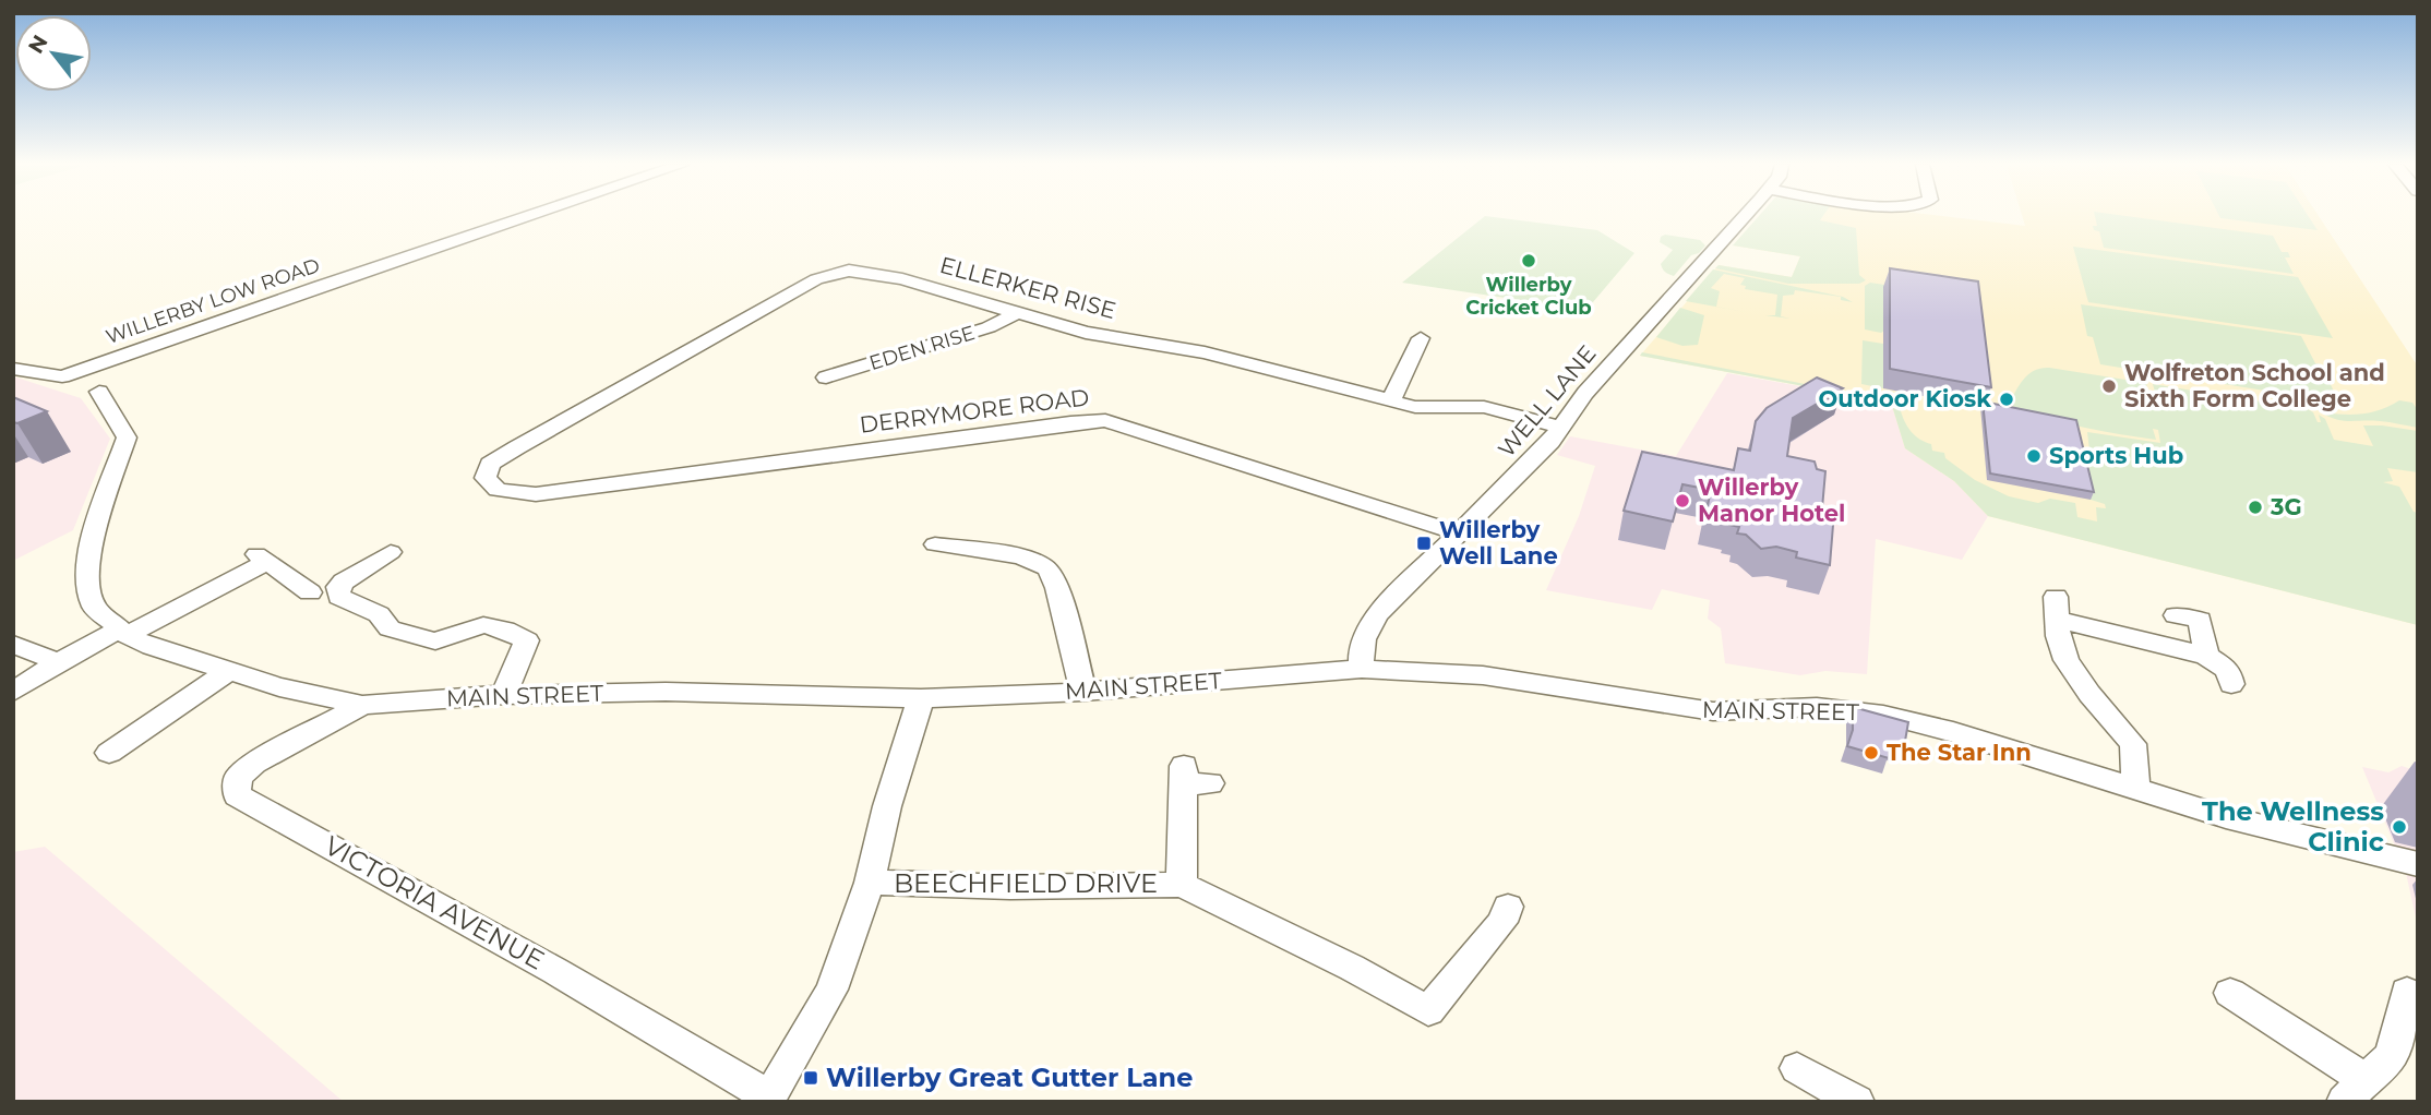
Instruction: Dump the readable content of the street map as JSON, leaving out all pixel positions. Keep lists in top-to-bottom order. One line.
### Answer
{"streets":{"street":["ELLERKER RISE","WILLERBY LOW ROAD","EDEN RISE","WELL LANE","DERRYMORE ROAD","MAIN STREET","BEECHFIELD DRIVE","VICTORIA AVENUE"]},"crossings":[["ELLERKER RISE","EDEN RISE"],["ELLERKER RISE","WELL LANE"],["ELLERKER RISE","DERRYMORE ROAD"],["WELL LANE","DERRYMORE ROAD"],["WELL LANE","MAIN STREET"],["MAIN STREET","VICTORIA AVENUE"]],"places":{"other":["Willerby Cricket Club","Wolfreton School and Sixth Form College","Outdoor Kiosk","Sports Hub","Willerby Manor Hotel","3G","The Star Inn","The Wellness Clinic"],"transit":["Willerby Well Lane","Willerby Great Gutter Lane"]},"north":"top left"}
